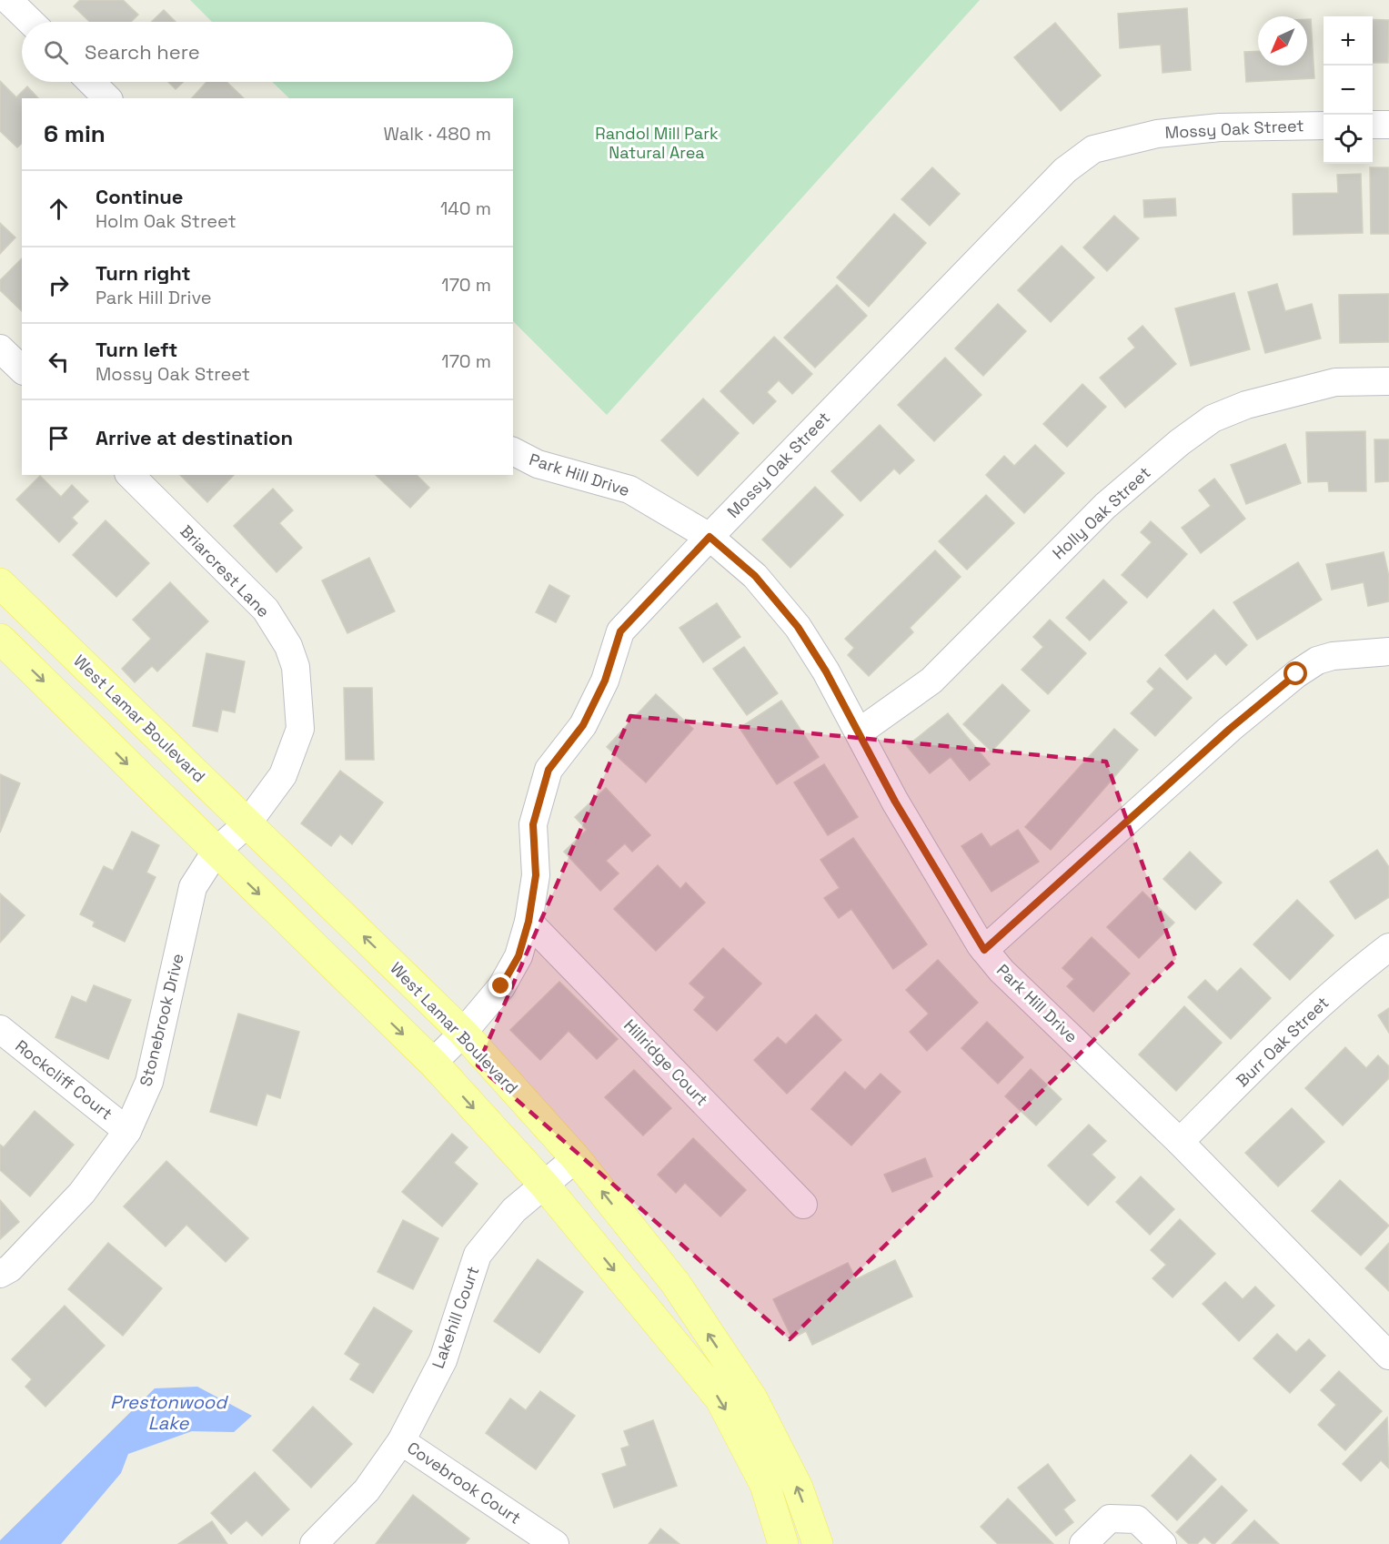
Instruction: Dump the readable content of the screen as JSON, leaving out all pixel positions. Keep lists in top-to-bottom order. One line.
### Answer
{"streets":{"main road":["West Lamar Boulevard"],"street":["Mossy Oak Street","Park Hill Drive","Holly Oak Street","Briarcrest Lane","Stonebrook Drive","Burr Oak Street","Hillridge Court","Rockcliff Court","Lakehill Court","Covebrook Court"]},"crossings":[["Mossy Oak Street","Park Hill Drive"],["Mossy Oak Street","West Lamar Boulevard"],["Mossy Oak Street","Hillridge Court"],["Park Hill Drive","Holly Oak Street"],["Park Hill Drive","Burr Oak Street"],["Briarcrest Lane","West Lamar Boulevard"],["Briarcrest Lane","Stonebrook Drive"],["West Lamar Boulevard","Lakehill Court"],["Stonebrook Drive","Rockcliff Court"],["Lakehill Court","Covebrook Court"]],"water":["Prestonwood Lake"],"parks":["Randol Mill Park Natural Area"],"north":"bottom left","page":{"map_buttons":["+","−"],"search":"Search here","heading":["6 min","Walk · 480 m"],"list":[["Continue","Holm Oak Street","140 m"],["Turn right","Park Hill Drive","170 m"],["Turn left","Mossy Oak Street","170 m"],"Arrive at destination"]}}
